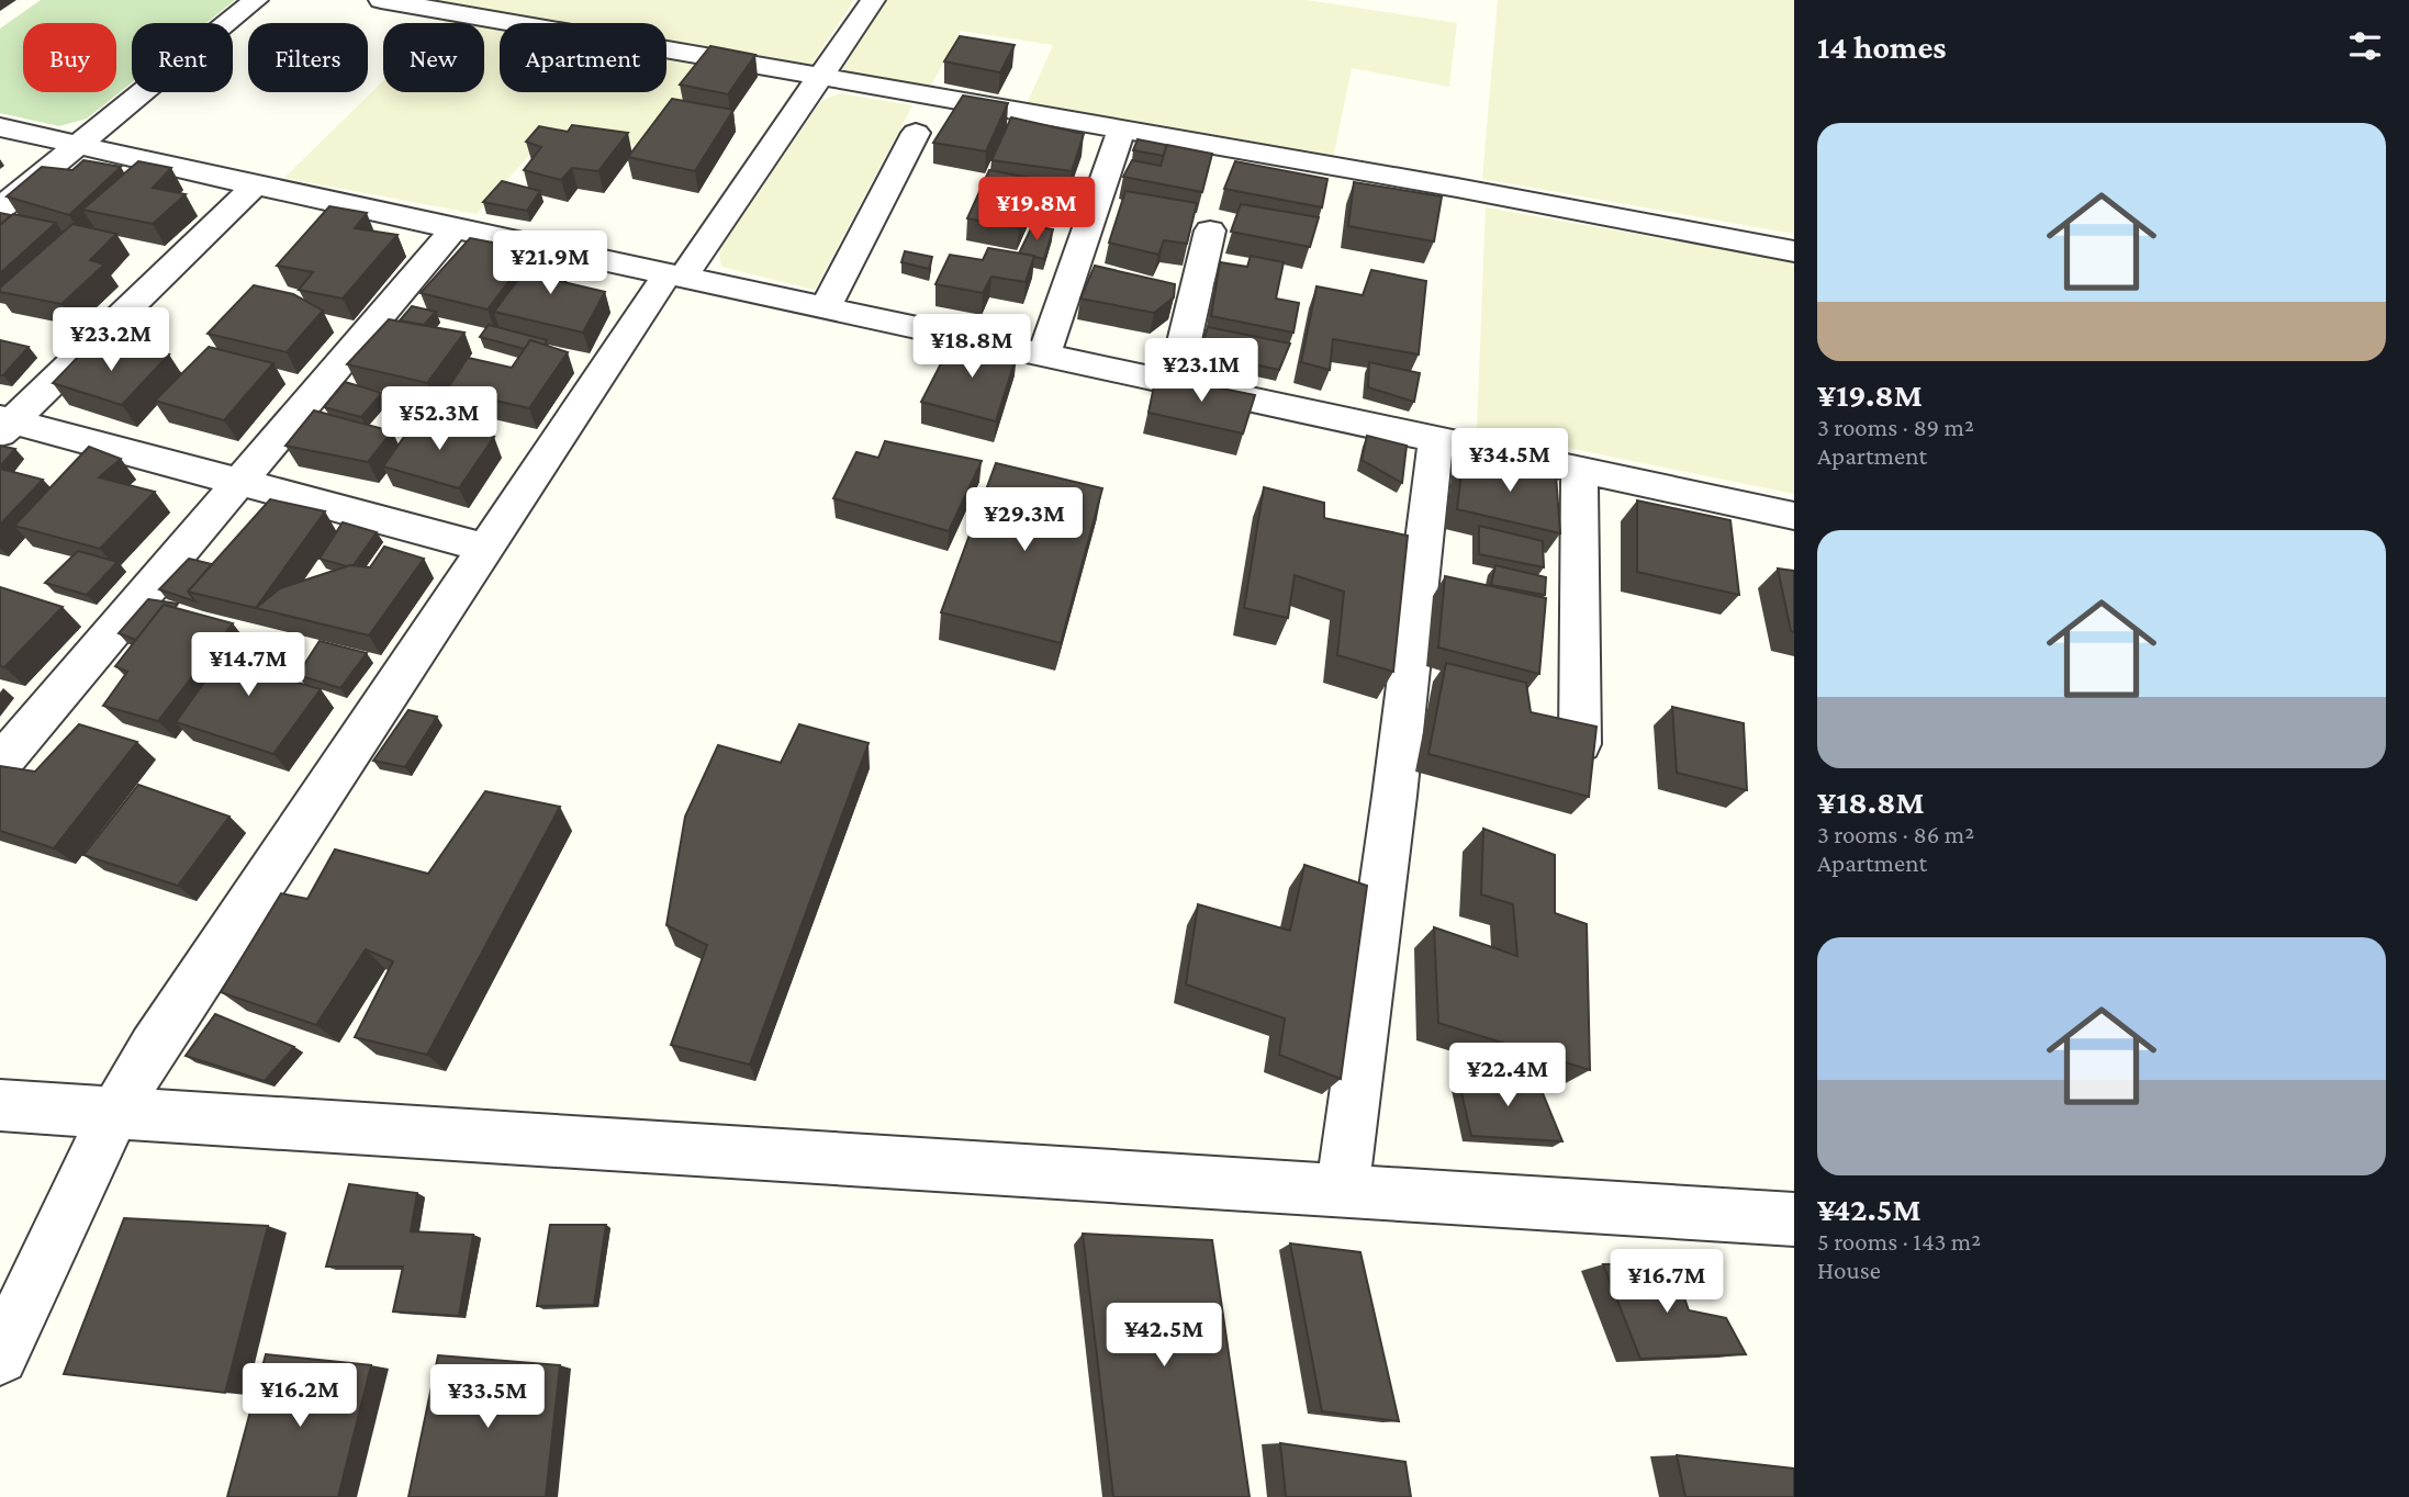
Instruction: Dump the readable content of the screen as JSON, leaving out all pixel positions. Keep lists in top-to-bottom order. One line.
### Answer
{"page":{"heading":"14 homes","chip":["Buy","Rent","Filters","New","Apartment"],"list":[{"name":"¥19.8M","note":"3 rooms · 89 m² · Apartment"},{"name":"¥18.8M","note":"3 rooms · 86 m² · Apartment"},{"name":"¥42.5M","note":"5 rooms · 143 m² · House"}],"price":["¥19.8M","¥21.9M","¥23.2M","¥18.8M","¥23.1M","¥52.3M","¥34.5M","¥29.3M","¥14.7M","¥22.4M","¥16.7M","¥42.5M","¥16.2M","¥33.5M"]}}
